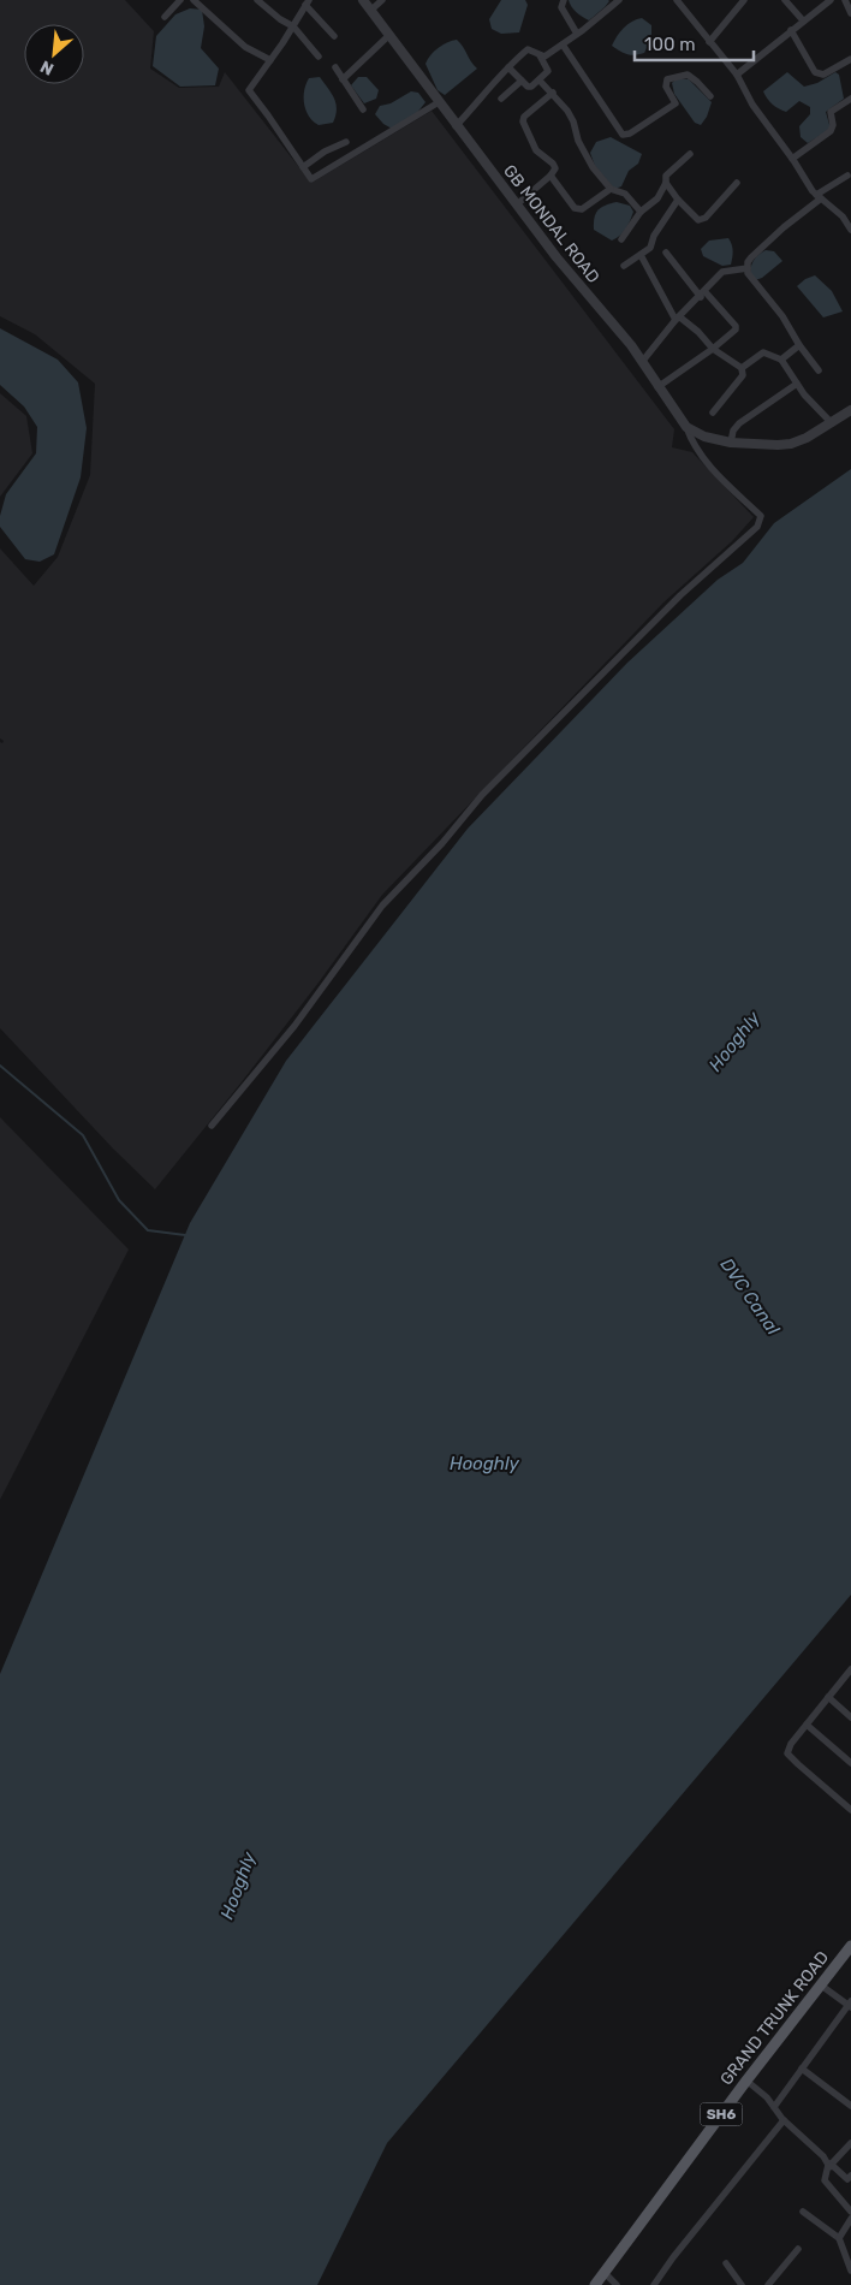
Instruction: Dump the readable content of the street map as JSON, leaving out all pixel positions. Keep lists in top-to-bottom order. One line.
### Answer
{"streets":{"main road":["GRAND TRUNK ROAD","SH6"],"street":["GB MONDAL ROAD"]},"water":["Hooghly","DVC Canal"],"scale_bar":"100 m","north":"bottom left"}
